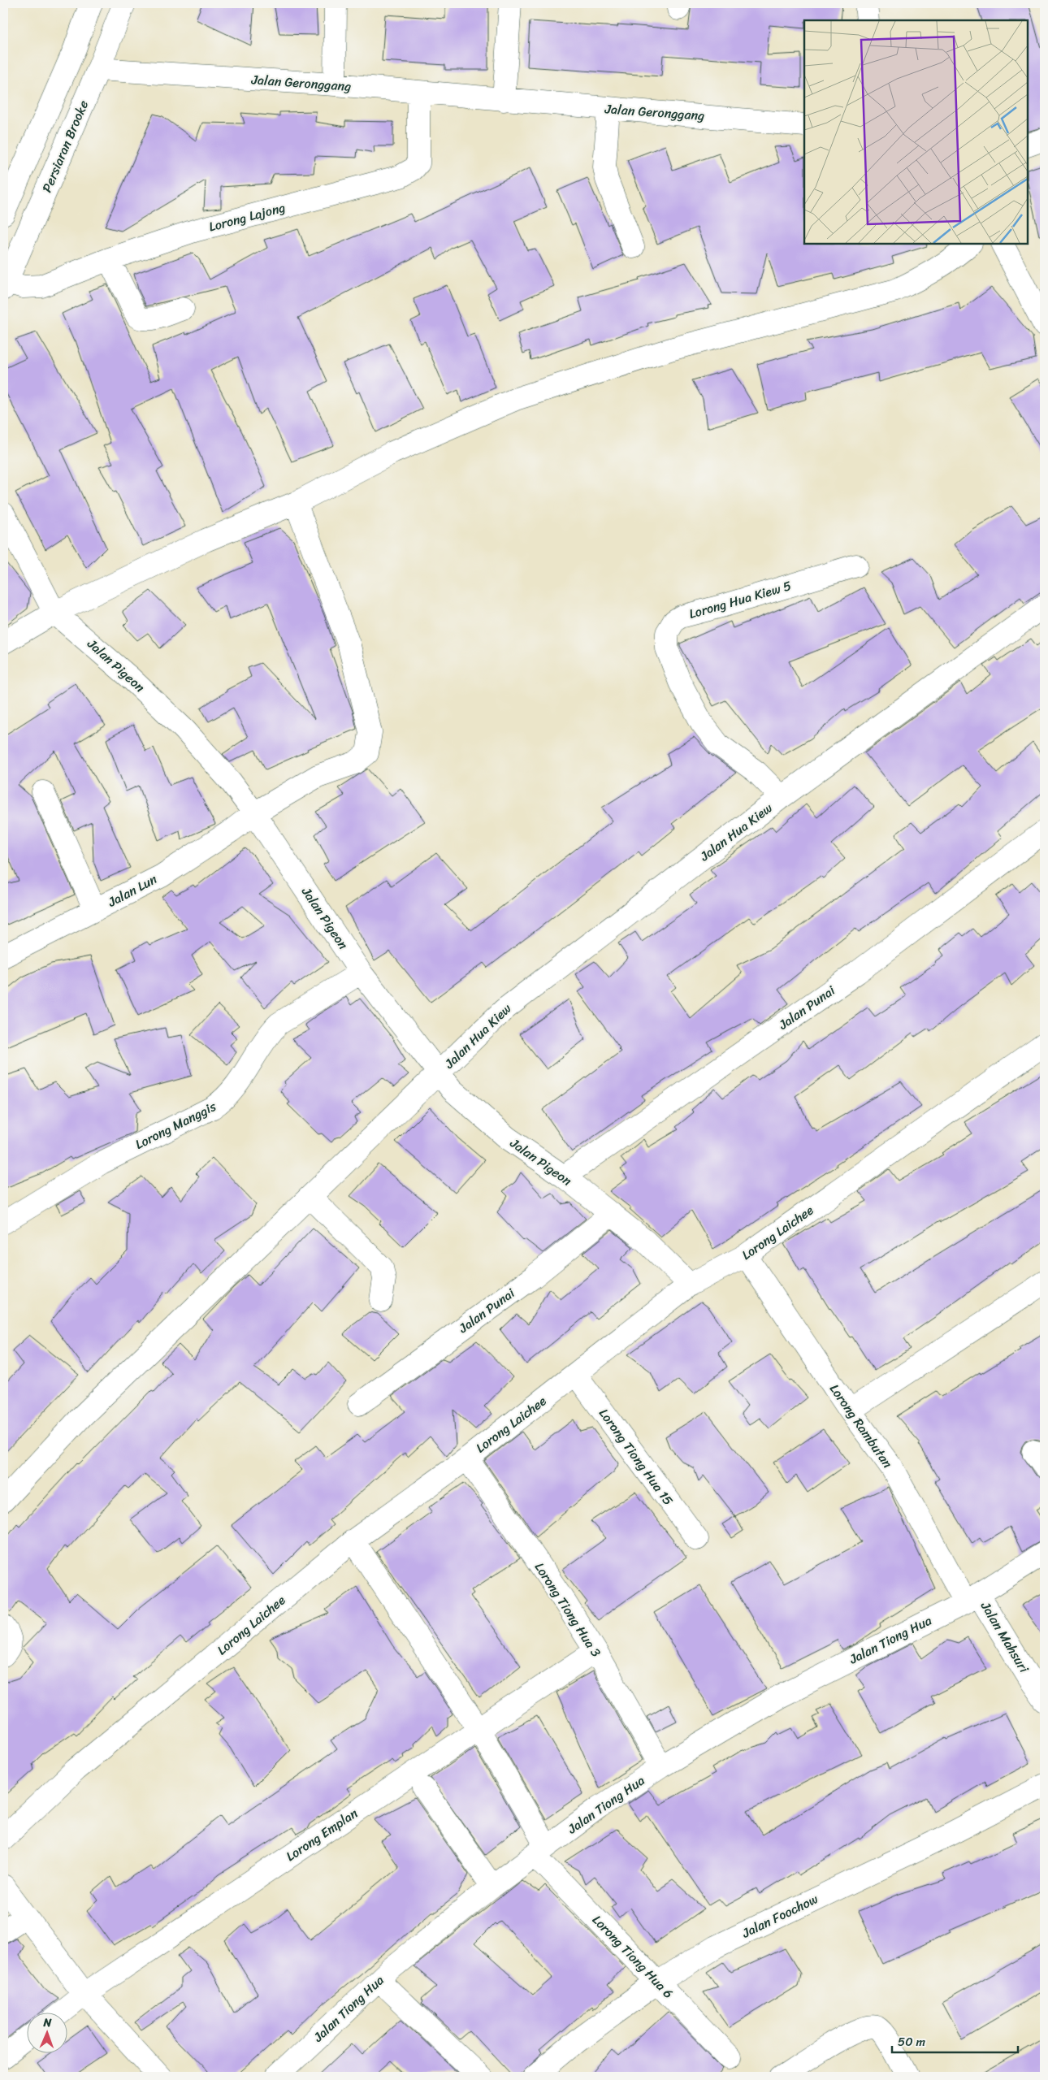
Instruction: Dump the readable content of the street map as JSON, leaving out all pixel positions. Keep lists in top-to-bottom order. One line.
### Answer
{"streets":{"street":["Jalan Geronggang","Persiaran Brooke","Lorong Lajong","Lorong Hua Kiew 5","Jalan Pigeon","Jalan Hua Kiew","Jalan Lun","Jalan Punai","Lorong Manggis","Lorong Laichee","Lorong Rambutan","Lorong Tiong Hua 15","Lorong Tiong Hua 3","Jalan Mahsuri","Jalan Tiong Hua","Lorong Emplan","Jalan Foochow","Lorong Tiong Hua 6"]},"crossings":[["Jalan Geronggang","Persiaran Brooke"],["Jalan Geronggang","Lorong Lajong"],["Persiaran Brooke","Lorong Lajong"],["Lorong Hua Kiew 5","Jalan Hua Kiew"],["Jalan Pigeon","Jalan Hua Kiew"],["Jalan Pigeon","Jalan Lun"],["Jalan Pigeon","Jalan Punai"],["Jalan Pigeon","Lorong Manggis"],["Jalan Pigeon","Lorong Laichee"],["Lorong Laichee","Lorong Rambutan"],["Lorong Laichee","Lorong Tiong Hua 15"],["Lorong Laichee","Lorong Tiong Hua 3"],["Lorong Laichee","Lorong Tiong Hua 6"],["Lorong Rambutan","Jalan Mahsuri"],["Lorong Rambutan","Jalan Tiong Hua"],["Lorong Tiong Hua 3","Jalan Tiong Hua"],["Lorong Tiong Hua 3","Lorong Emplan"],["Jalan Mahsuri","Jalan Tiong Hua"],["Jalan Tiong Hua","Lorong Tiong Hua 6"],["Lorong Emplan","Lorong Tiong Hua 6"],["Jalan Foochow","Lorong Tiong Hua 6"]],"scale_bar":"50 m","north":"top"}
